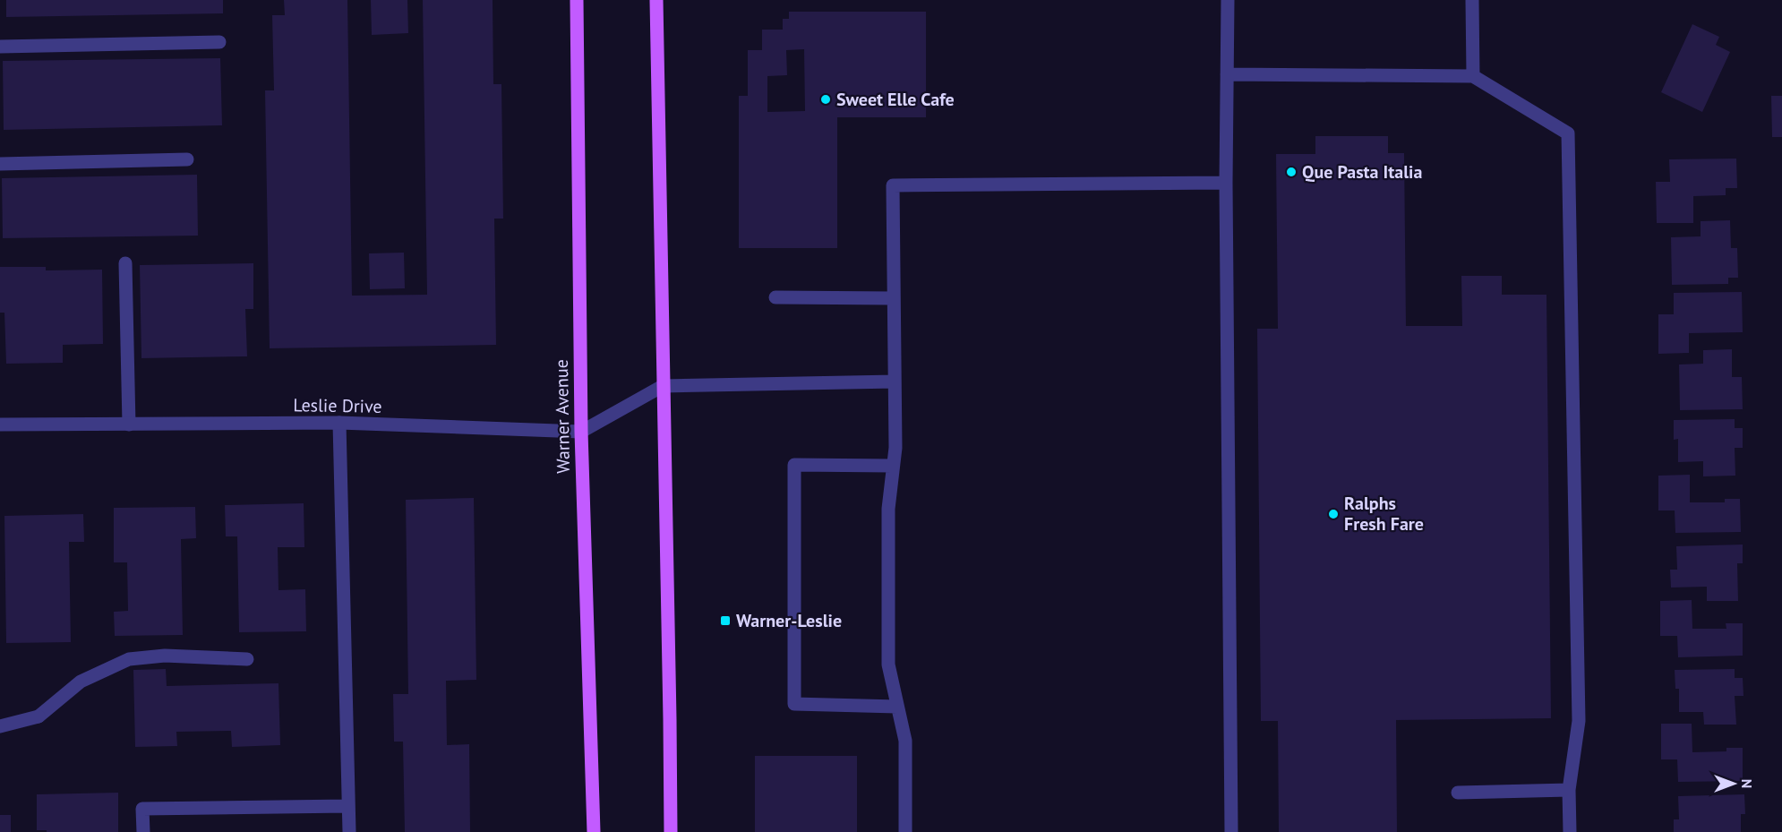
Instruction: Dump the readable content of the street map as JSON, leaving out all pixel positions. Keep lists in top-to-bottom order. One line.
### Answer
{"streets":{"main road":["Warner Avenue"],"street":["Leslie Drive"]},"crossings":[["Leslie Drive","Warner Avenue"]],"places":{"other":["Sweet Elle Cafe","Que Pasta Italia","Ralphs Fresh Fare"],"transit":["Warner-Leslie"]},"north":"right"}
